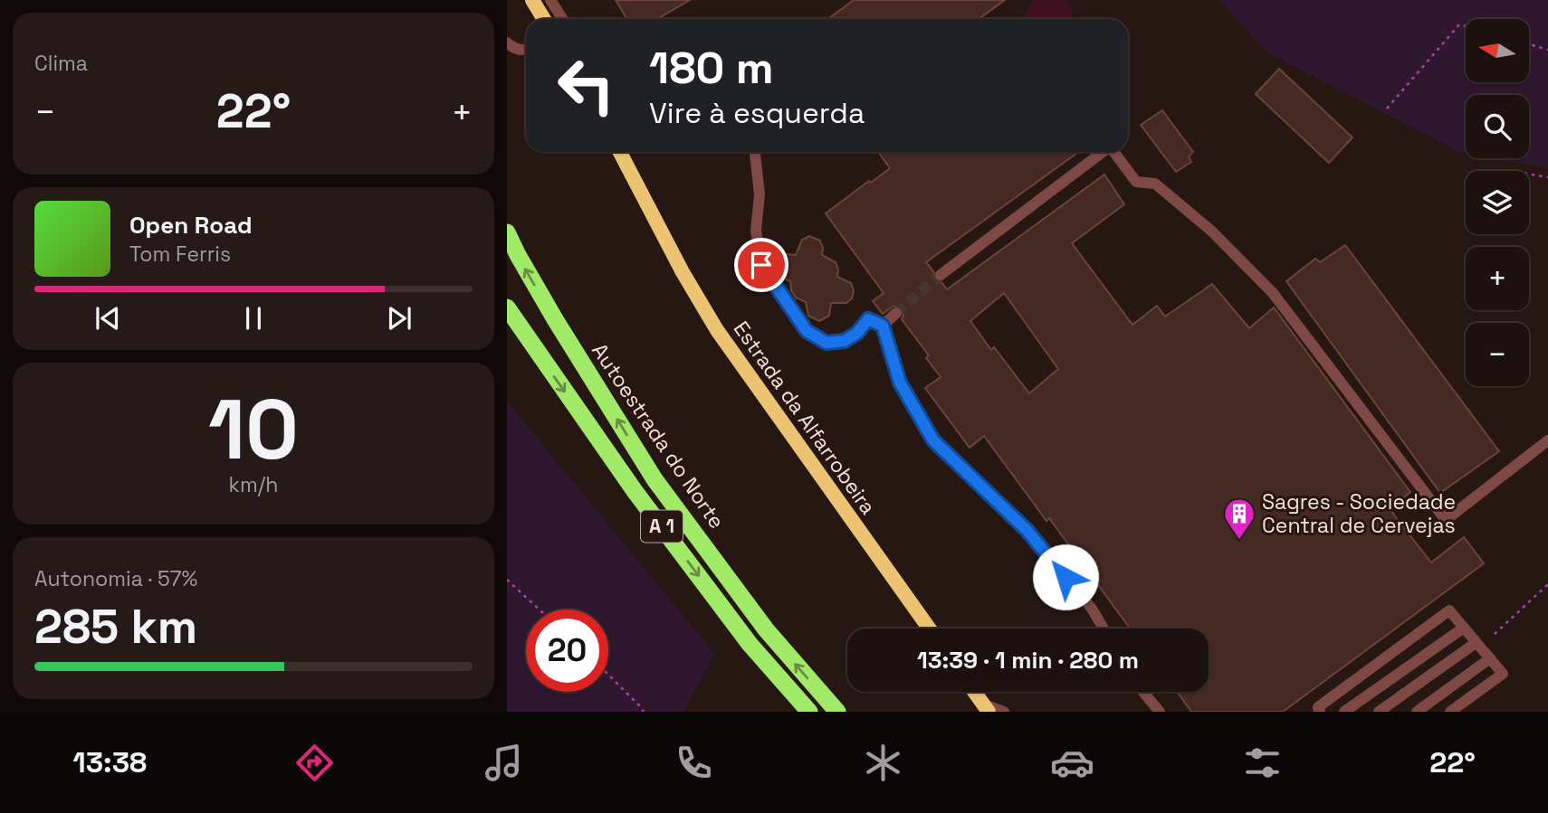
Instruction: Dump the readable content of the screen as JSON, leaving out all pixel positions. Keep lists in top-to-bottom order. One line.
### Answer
{"streets":{"highway":["Autoestrada do Norte","A 1"],"main road":["Estrada da Alfarrobeira"]},"places":{"building":["Sagres - Sociedade Central de Cervejas"]},"north":"left","page":{"tile":["Clima",["10","km/h"],["Autonomia · 57%","285 km"]],"map_buttons":["+","−"],"turn":["180 m","Vire à esquerda"],"heat":["−","22°","+"],"song":["Open Road","Tom Ferris"],"limit":"20","trip":"13:39 · 1 min · 280 m","tabs":["13:38","22°"]}}
